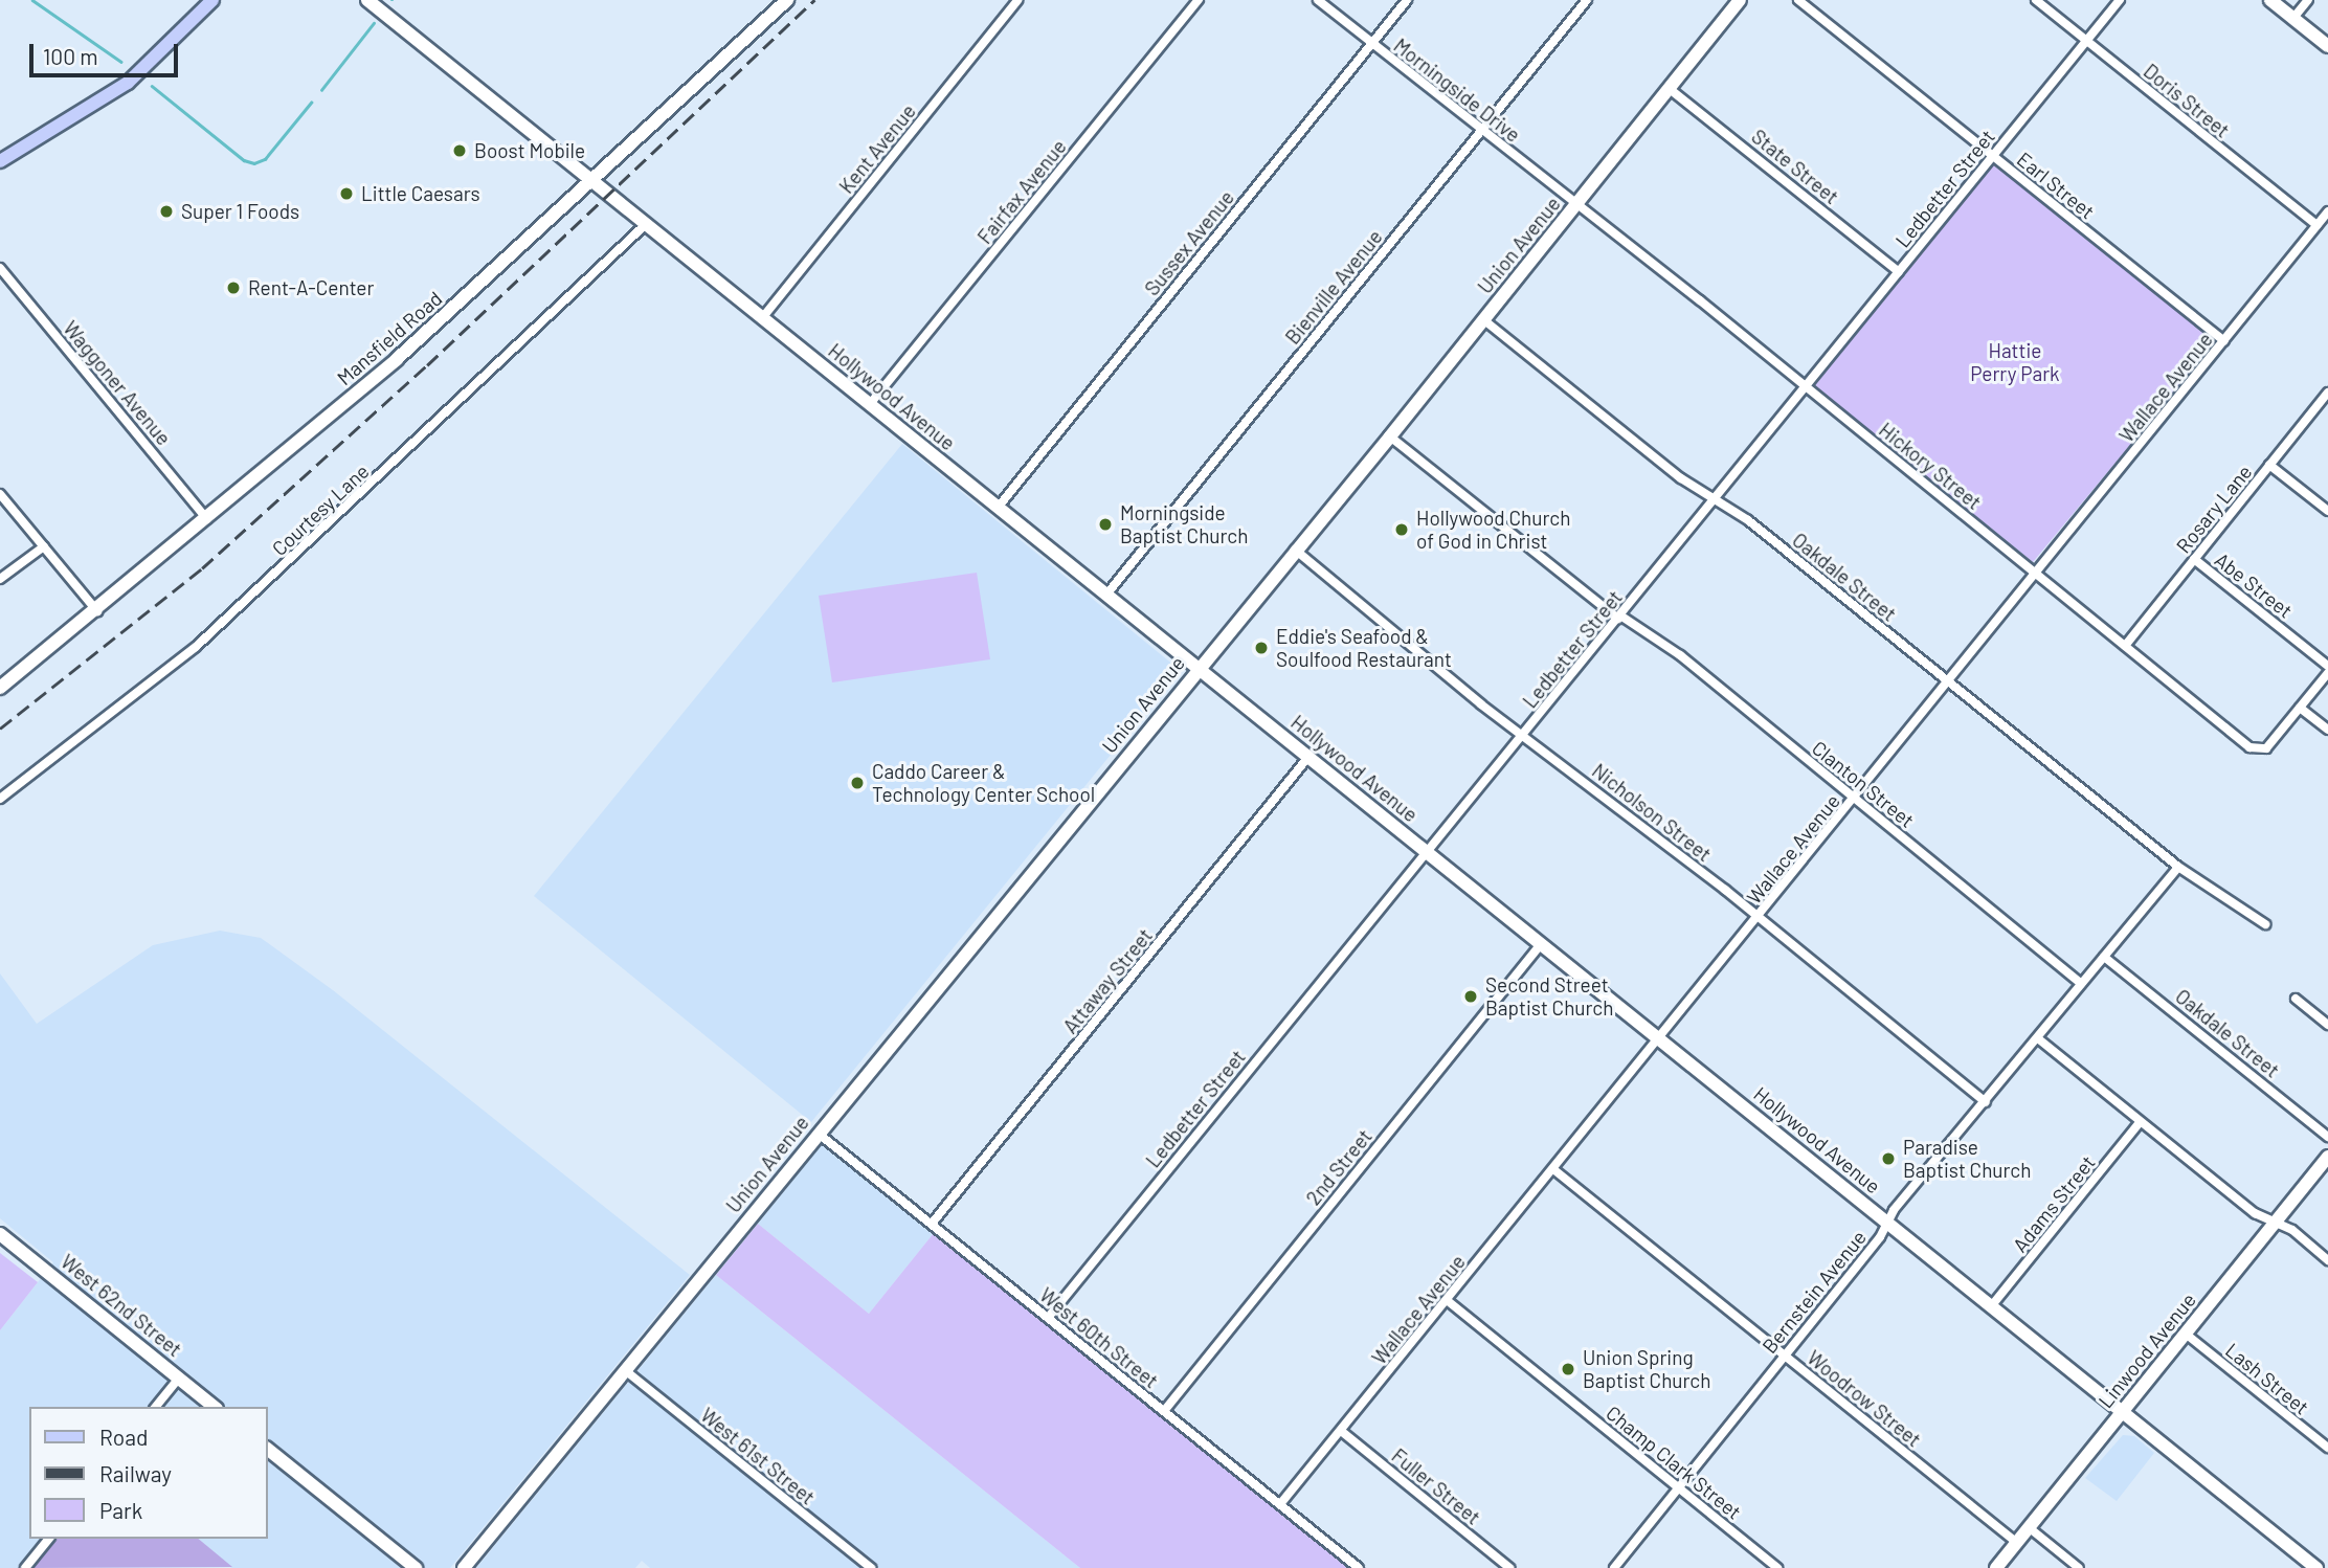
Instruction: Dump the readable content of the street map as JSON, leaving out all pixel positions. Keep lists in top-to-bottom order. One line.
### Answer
{"streets":{"main road":["Union Avenue","Mansfield Road","Hollywood Avenue","West 62nd Street","Linwood Avenue"],"street":["Morningside Drive","Doris Street","Kent Avenue","State Street","Earl Street","Ledbetter Street","Fairfax Avenue","Sussex Avenue","Bienville Avenue","Waggoner Avenue","Wallace Avenue","Hickory Street","Rosary Lane","Courtesy Lane","Oakdale Street","Abe Street","Clanton Street","Nicholson Street","Attaway Street","2nd Street","Adams Street","Bernstein Avenue","West 60th Street","Lash Street","Woodrow Street","West 61st Street","Champ Clark Street","Fuller Street"]},"crossings":[["Morningside Drive","Sussex Avenue"],["Morningside Drive","Union Avenue"],["Morningside Drive","Bienville Avenue"],["Morningside Drive","Hickory Street"],["Doris Street","Ledbetter Street"],["Doris Street","Wallace Avenue"],["Kent Avenue","Hollywood Avenue"],["State Street","Ledbetter Street"],["State Street","Union Avenue"],["Earl Street","Ledbetter Street"],["Earl Street","Wallace Avenue"],["Ledbetter Street","Hollywood Avenue"],["Ledbetter Street","Hickory Street"],["Ledbetter Street","Oakdale Street"],["Ledbetter Street","Clanton Street"],["Ledbetter Street","Nicholson Street"],["Ledbetter Street","West 60th Street"],["Fairfax Avenue","Hollywood Avenue"],["Sussex Avenue","Hollywood Avenue"],["Union Avenue","Hollywood Avenue"],["Union Avenue","Hickory Street"],["Union Avenue","Oakdale Street"],["Union Avenue","Clanton Street"],["Union Avenue","Nicholson Street"],["Union Avenue","West 60th Street"],["Union Avenue","West 61st Street"],["Bienville Avenue","Hollywood Avenue"],["Mansfield Road","Waggoner Avenue"],["Mansfield Road","Hollywood Avenue"],["Wallace Avenue","Hollywood Avenue"],["Wallace Avenue","Hickory Street"],["Wallace Avenue","Oakdale Street"],["Wallace Avenue","Clanton Street"],["Wallace Avenue","Nicholson Street"],["Wallace Avenue","West 60th Street"],["Wallace Avenue","Woodrow Street"],["Wallace Avenue","Champ Clark Street"],["Wallace Avenue","Fuller Street"],["Hollywood Avenue","Courtesy Lane"],["Hollywood Avenue","Attaway Street"],["Hollywood Avenue","2nd Street"],["Hollywood Avenue","Adams Street"],["Hollywood Avenue","Bernstein Avenue"],["Hollywood Avenue","Linwood Avenue"],["Hickory Street","Rosary Lane"],["Rosary Lane","Abe Street"],["Oakdale Street","Bernstein Avenue"],["Clanton Street","Bernstein Avenue"],["Nicholson Street","Bernstein Avenue"],["Attaway Street","West 60th Street"],["2nd Street","West 60th Street"],["Bernstein Avenue","Woodrow Street"],["Bernstein Avenue","Champ Clark Street"],["Linwood Avenue","Lash Street"],["Linwood Avenue","Woodrow Street"]],"parks":["Hattie Perry Park"],"places":["Boost Mobile","Little Caesars","Super 1 Foods","Rent-A-Center","Morningside Baptist Church","Hollywood Church of God in Christ","Eddie's Seafood & Soulfood Restaurant","Caddo Career & Technology Center School","Second Street Baptist Church","Paradise Baptist Church","Union Spring Baptist Church"],"legend":["Road","Railway","Park"],"scale_bar":"100 m"}
